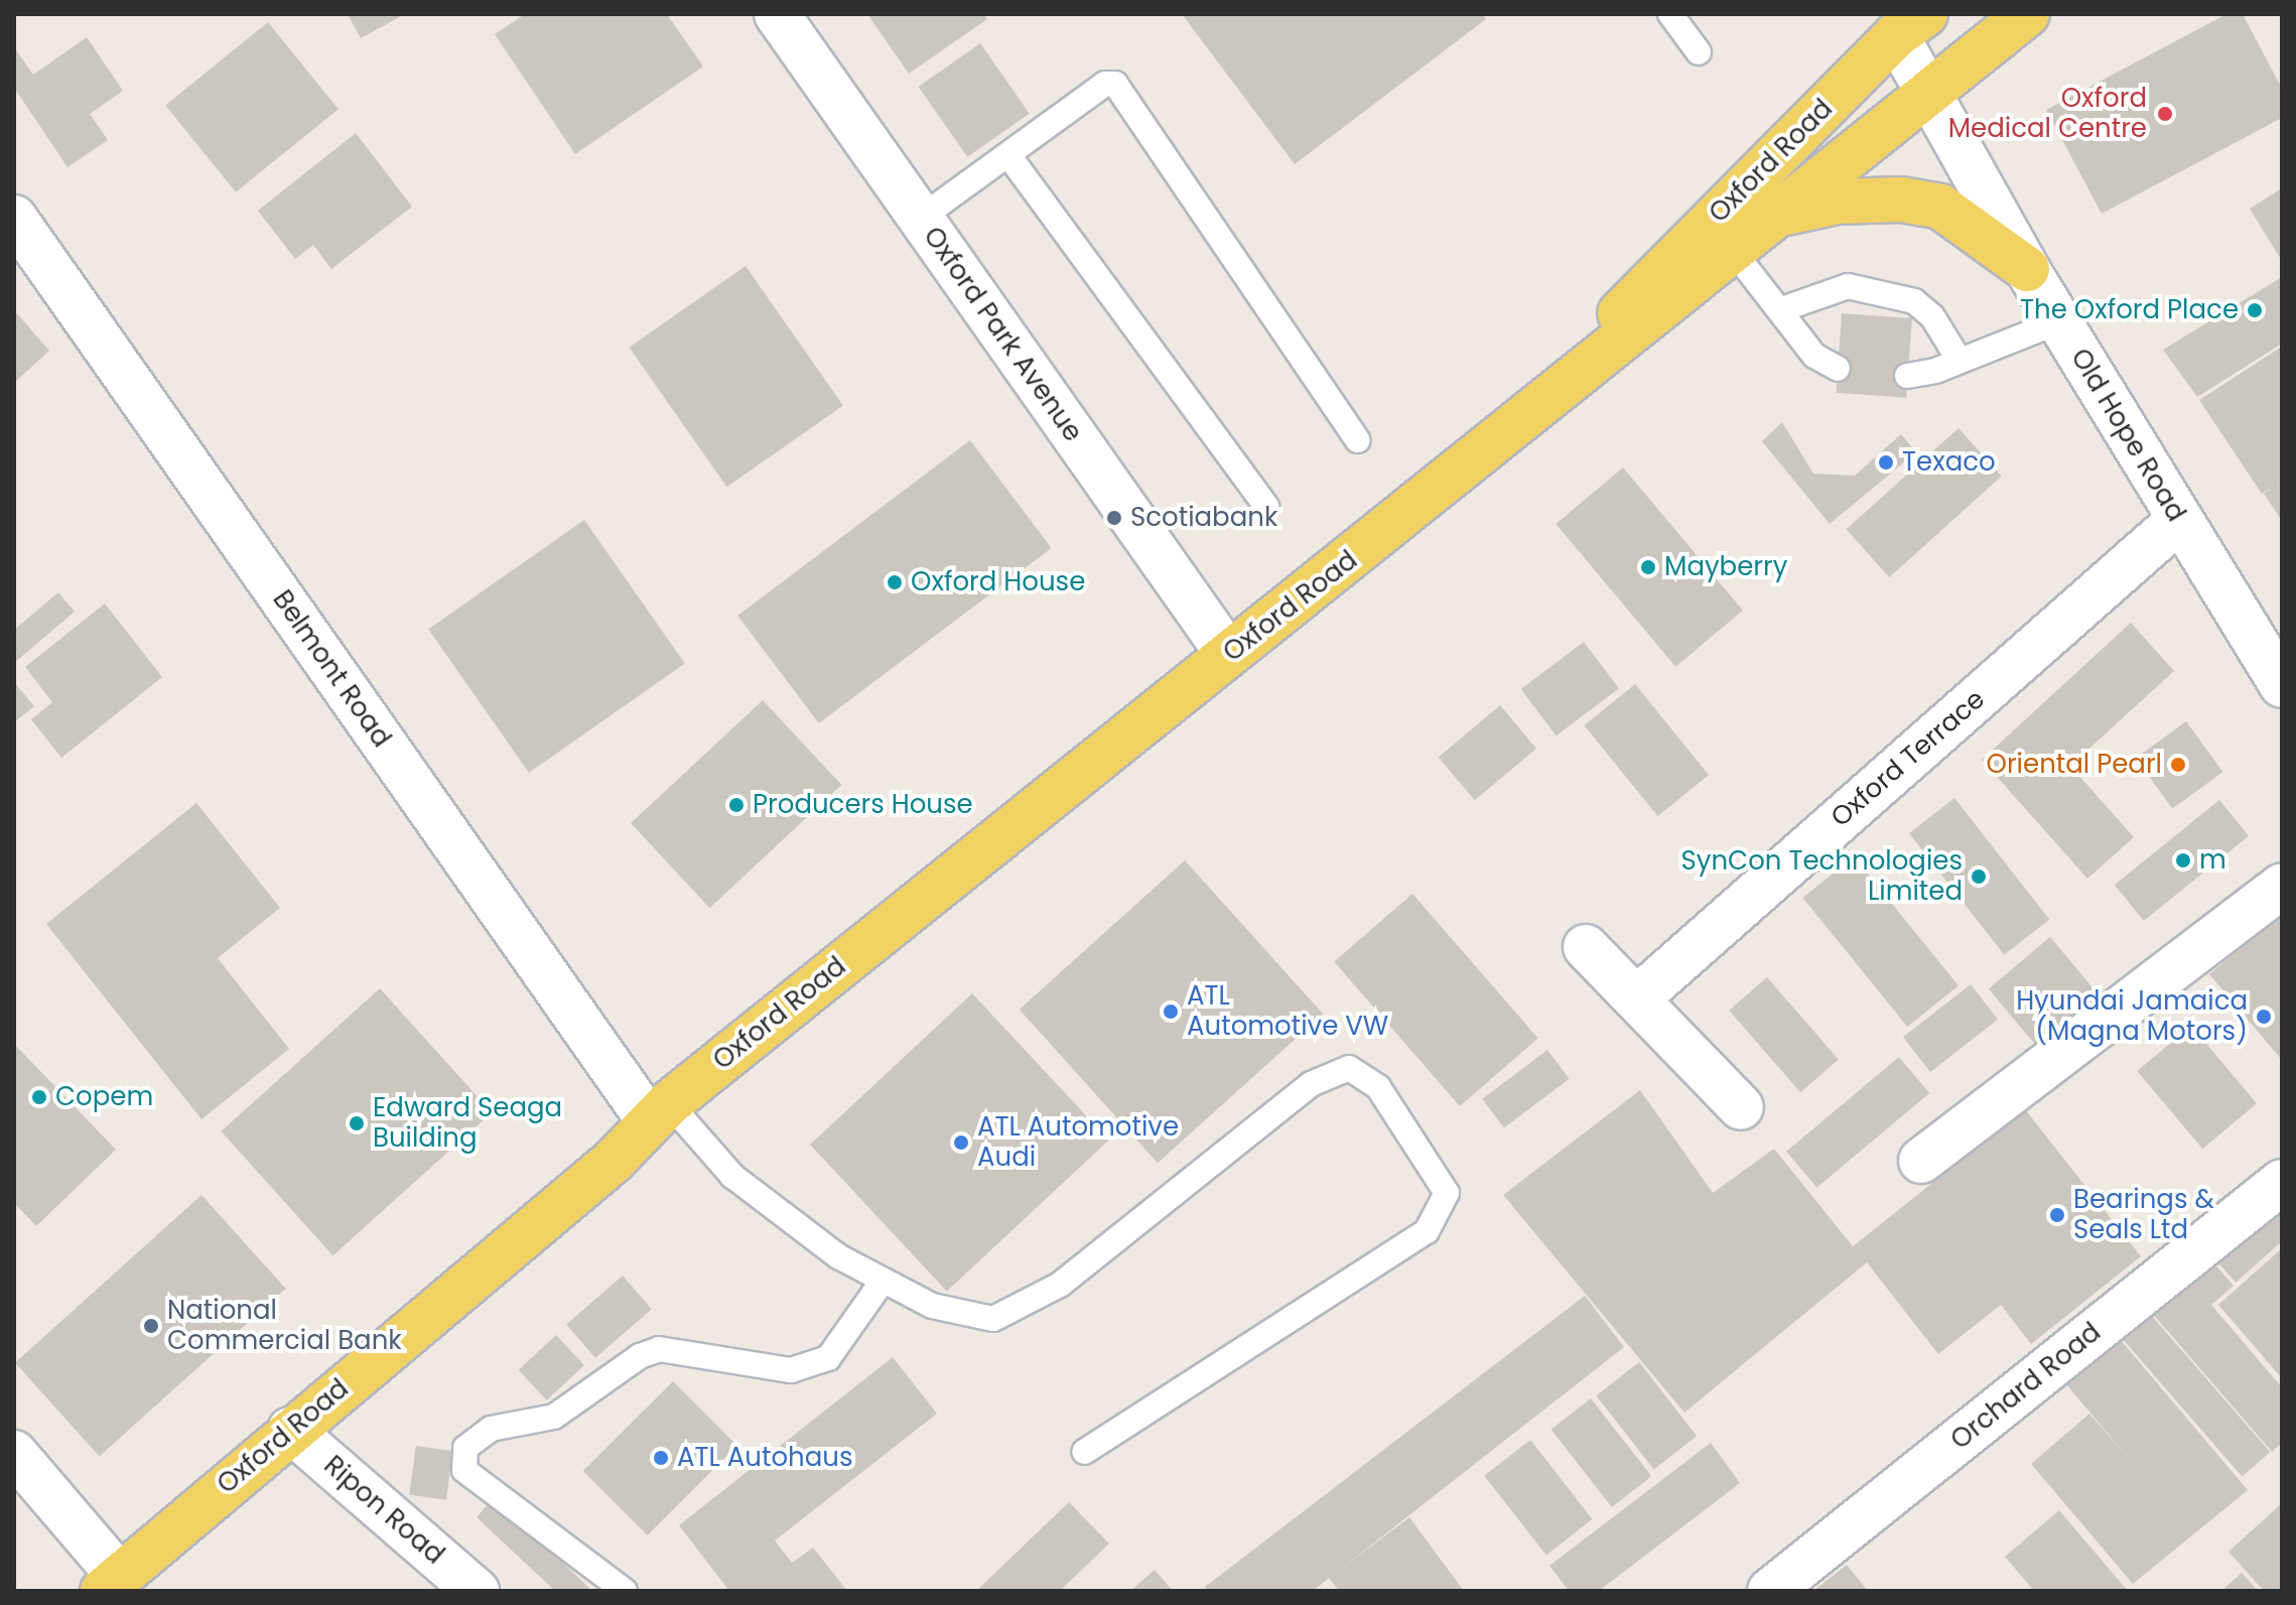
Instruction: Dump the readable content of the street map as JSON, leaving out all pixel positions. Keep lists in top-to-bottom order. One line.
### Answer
{"streets":{"main road":["Oxford Road"],"street":["Oxford Park Avenue","Old Hope Road","Belmont Road","Oxford Terrace","Orchard Road","Ripon Road"]},"crossings":[["Oxford Road","Oxford Park Avenue"],["Oxford Road","Old Hope Road"],["Oxford Road","Belmont Road"],["Oxford Road","Ripon Road"],["Old Hope Road","Oxford Terrace"]],"places":["Oxford Medical Centre","The Oxford Place","Texaco","Scotiabank","Mayberry","Oxford House","Oriental Pearl","Producers House","m","SynCon Technologies Limited","ATL Automotive VW","Hyundai Jamaica (Magna Motors)","Copem","Edward Seaga Building","ATL Automotive Audi","Bearings & Seals Ltd","National Commercial Bank","ATL Autohaus"]}
